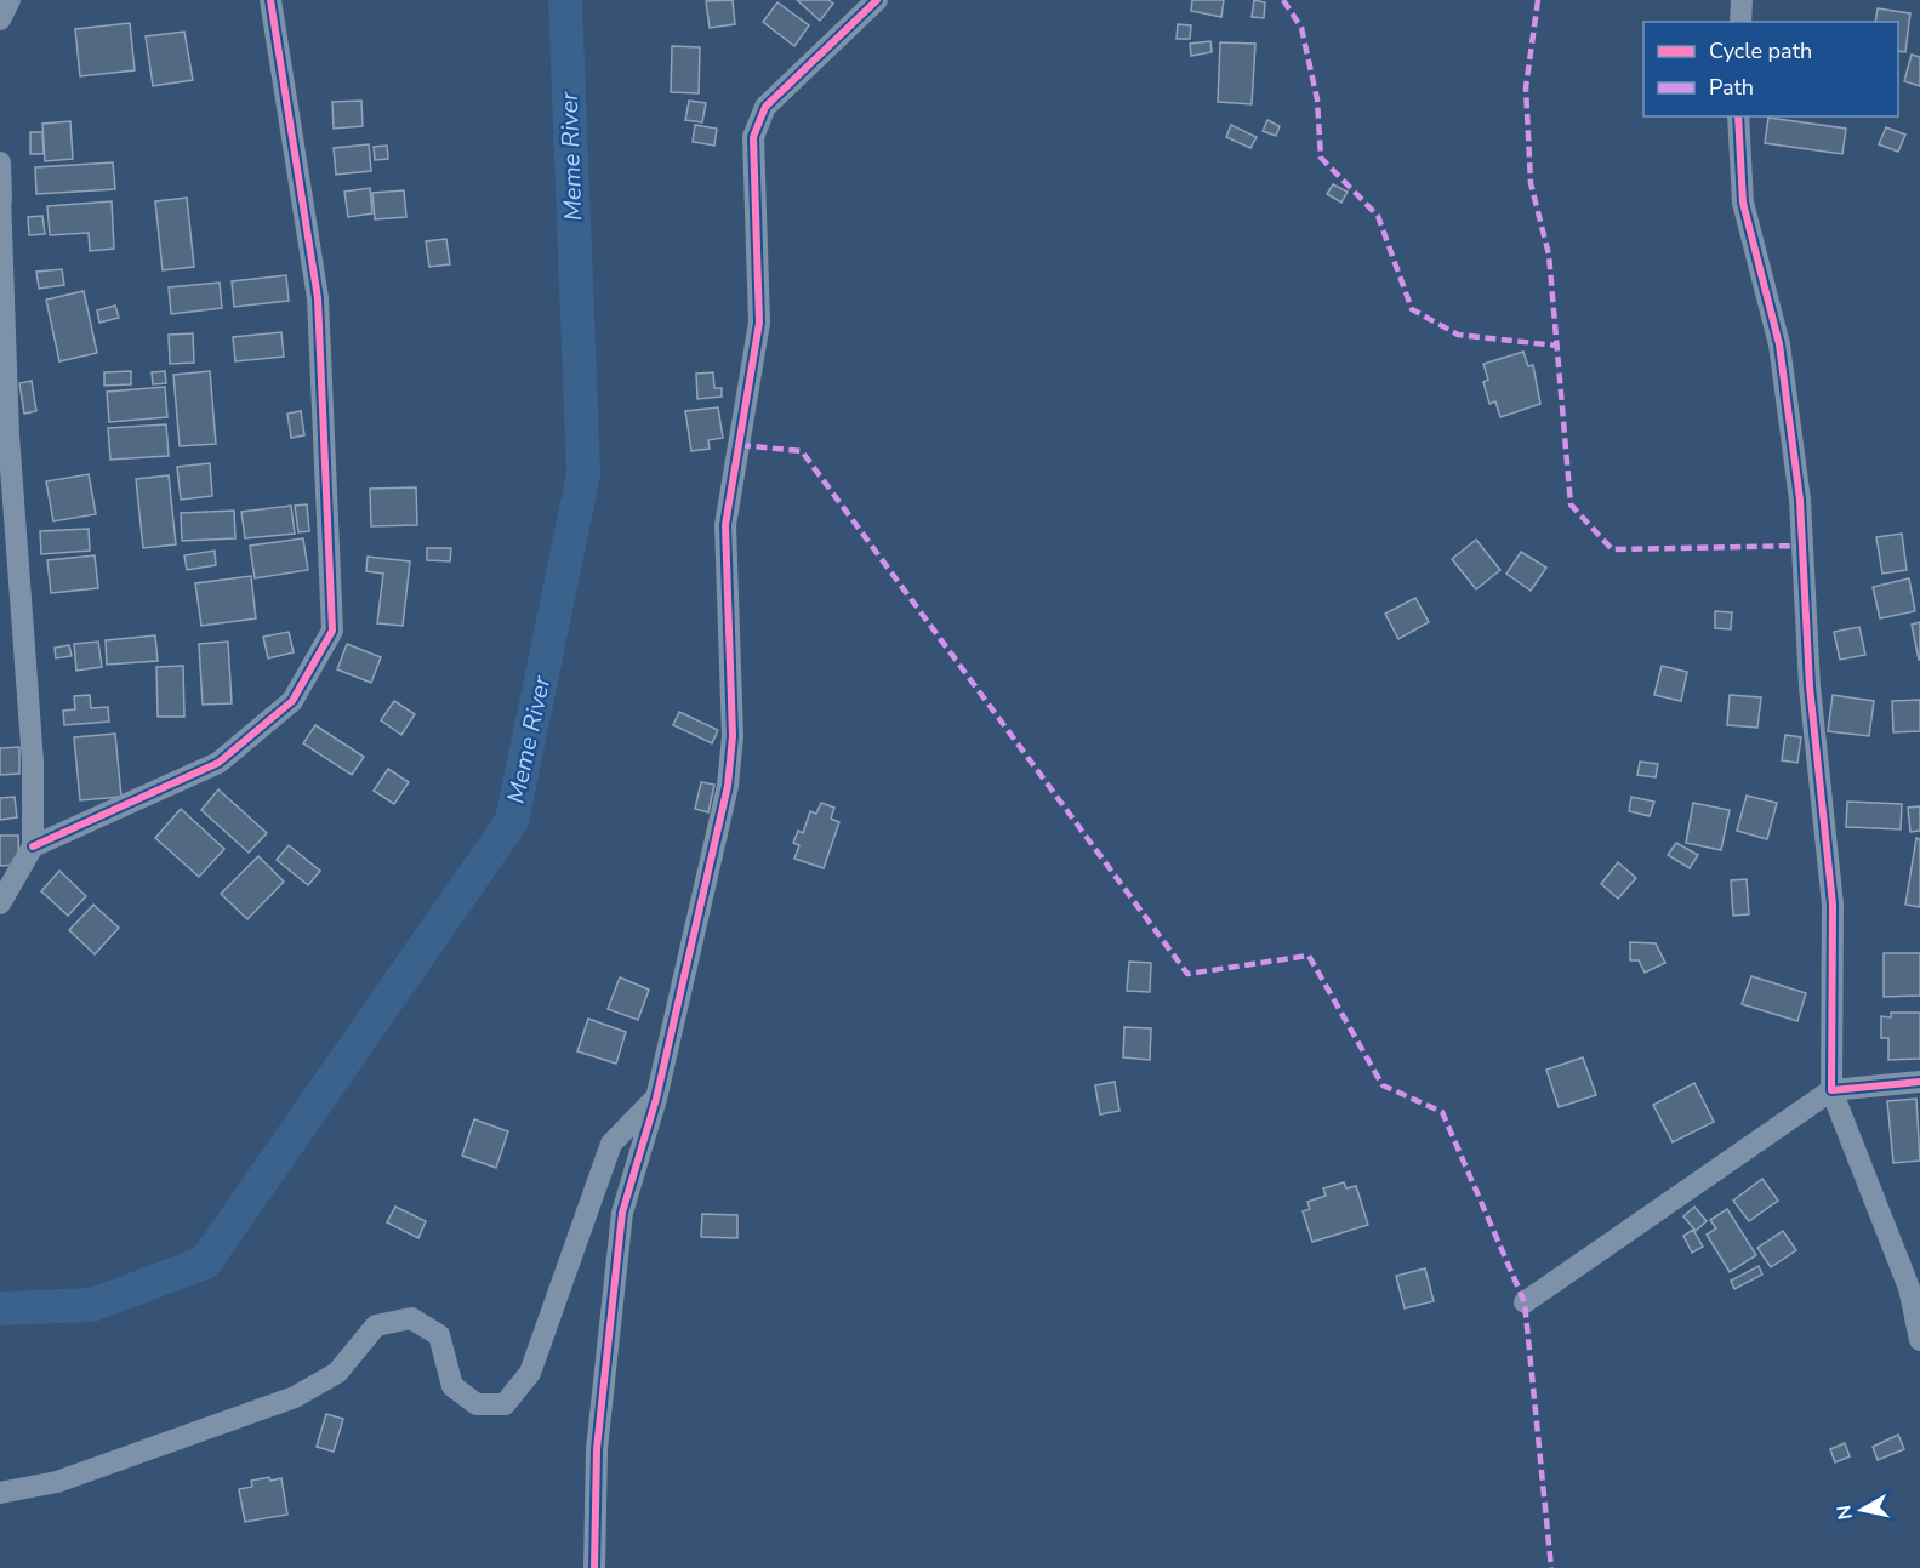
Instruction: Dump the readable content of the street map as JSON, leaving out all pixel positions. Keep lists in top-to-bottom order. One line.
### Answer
{"water":["Meme River"],"legend":["Cycle path","Path"],"north":"left"}
